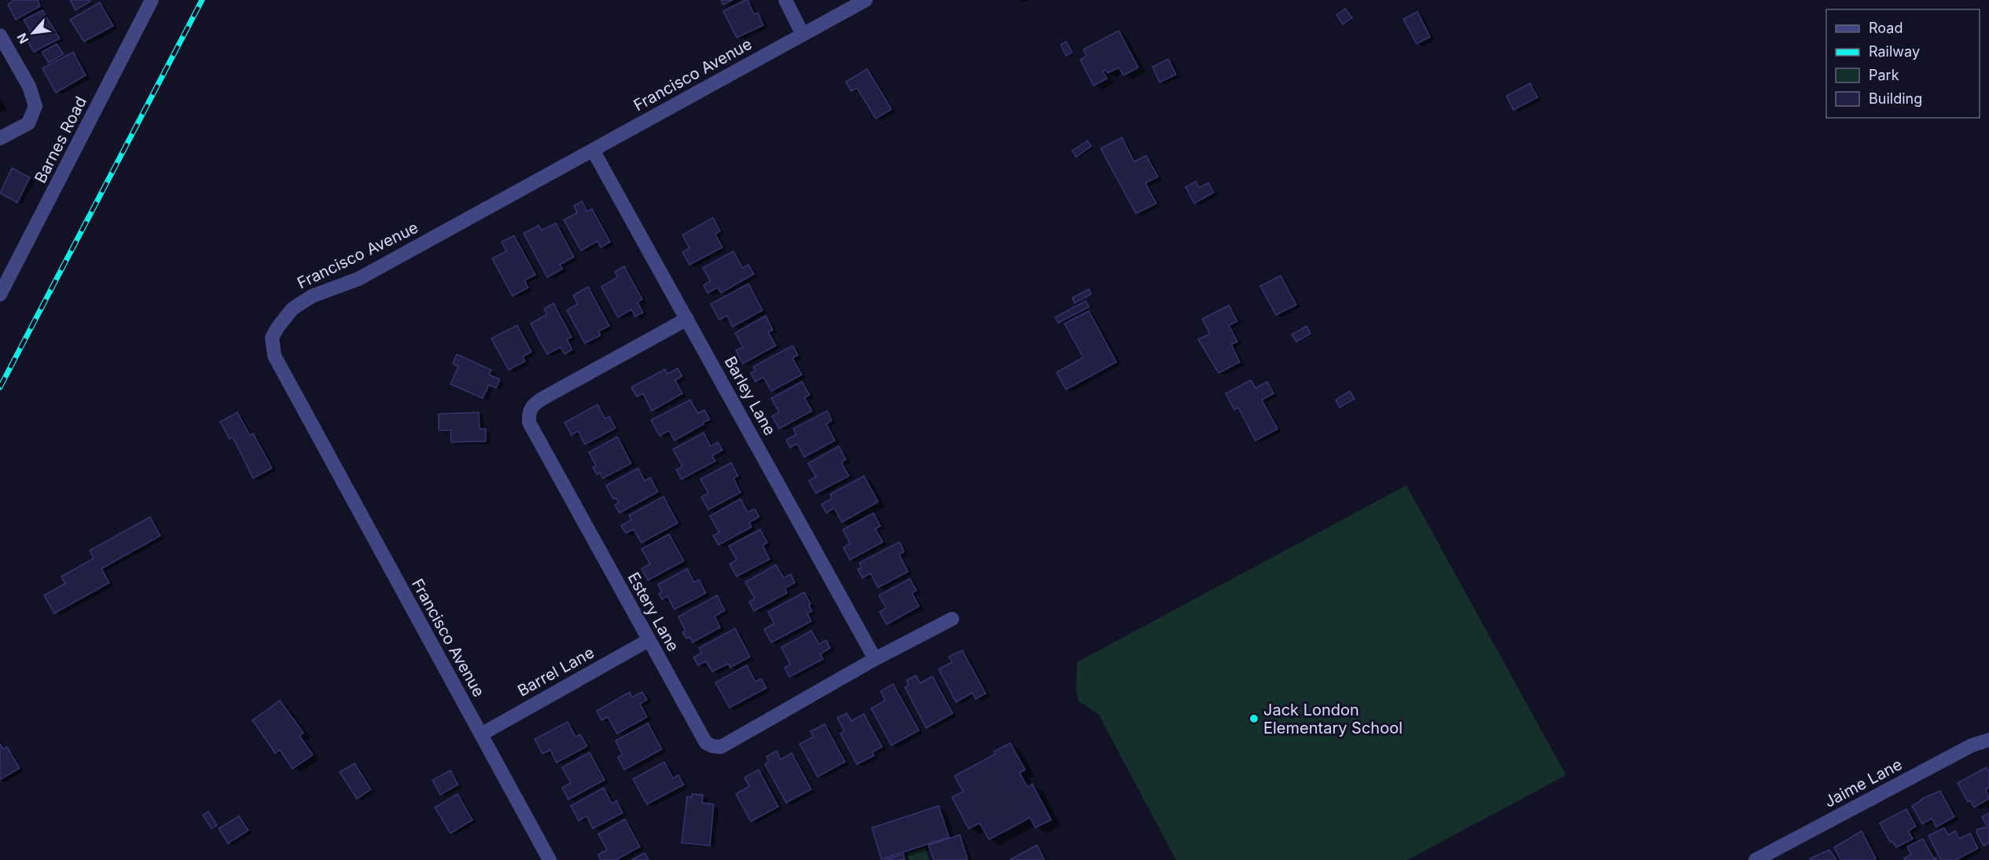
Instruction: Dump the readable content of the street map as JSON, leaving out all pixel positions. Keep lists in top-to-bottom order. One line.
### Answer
{"streets":{"street":["Francisco Avenue","Barnes Road","Barley Lane","Estery Lane","Barrel Lane","Jaime Lane"]},"crossings":[["Francisco Avenue","Barley Lane"],["Francisco Avenue","Barrel Lane"],["Barley Lane","Estery Lane"],["Estery Lane","Barrel Lane"]],"places":["Jack London Elementary School"],"legend":["Road","Railway","Park","Building"],"north":"bottom left"}
